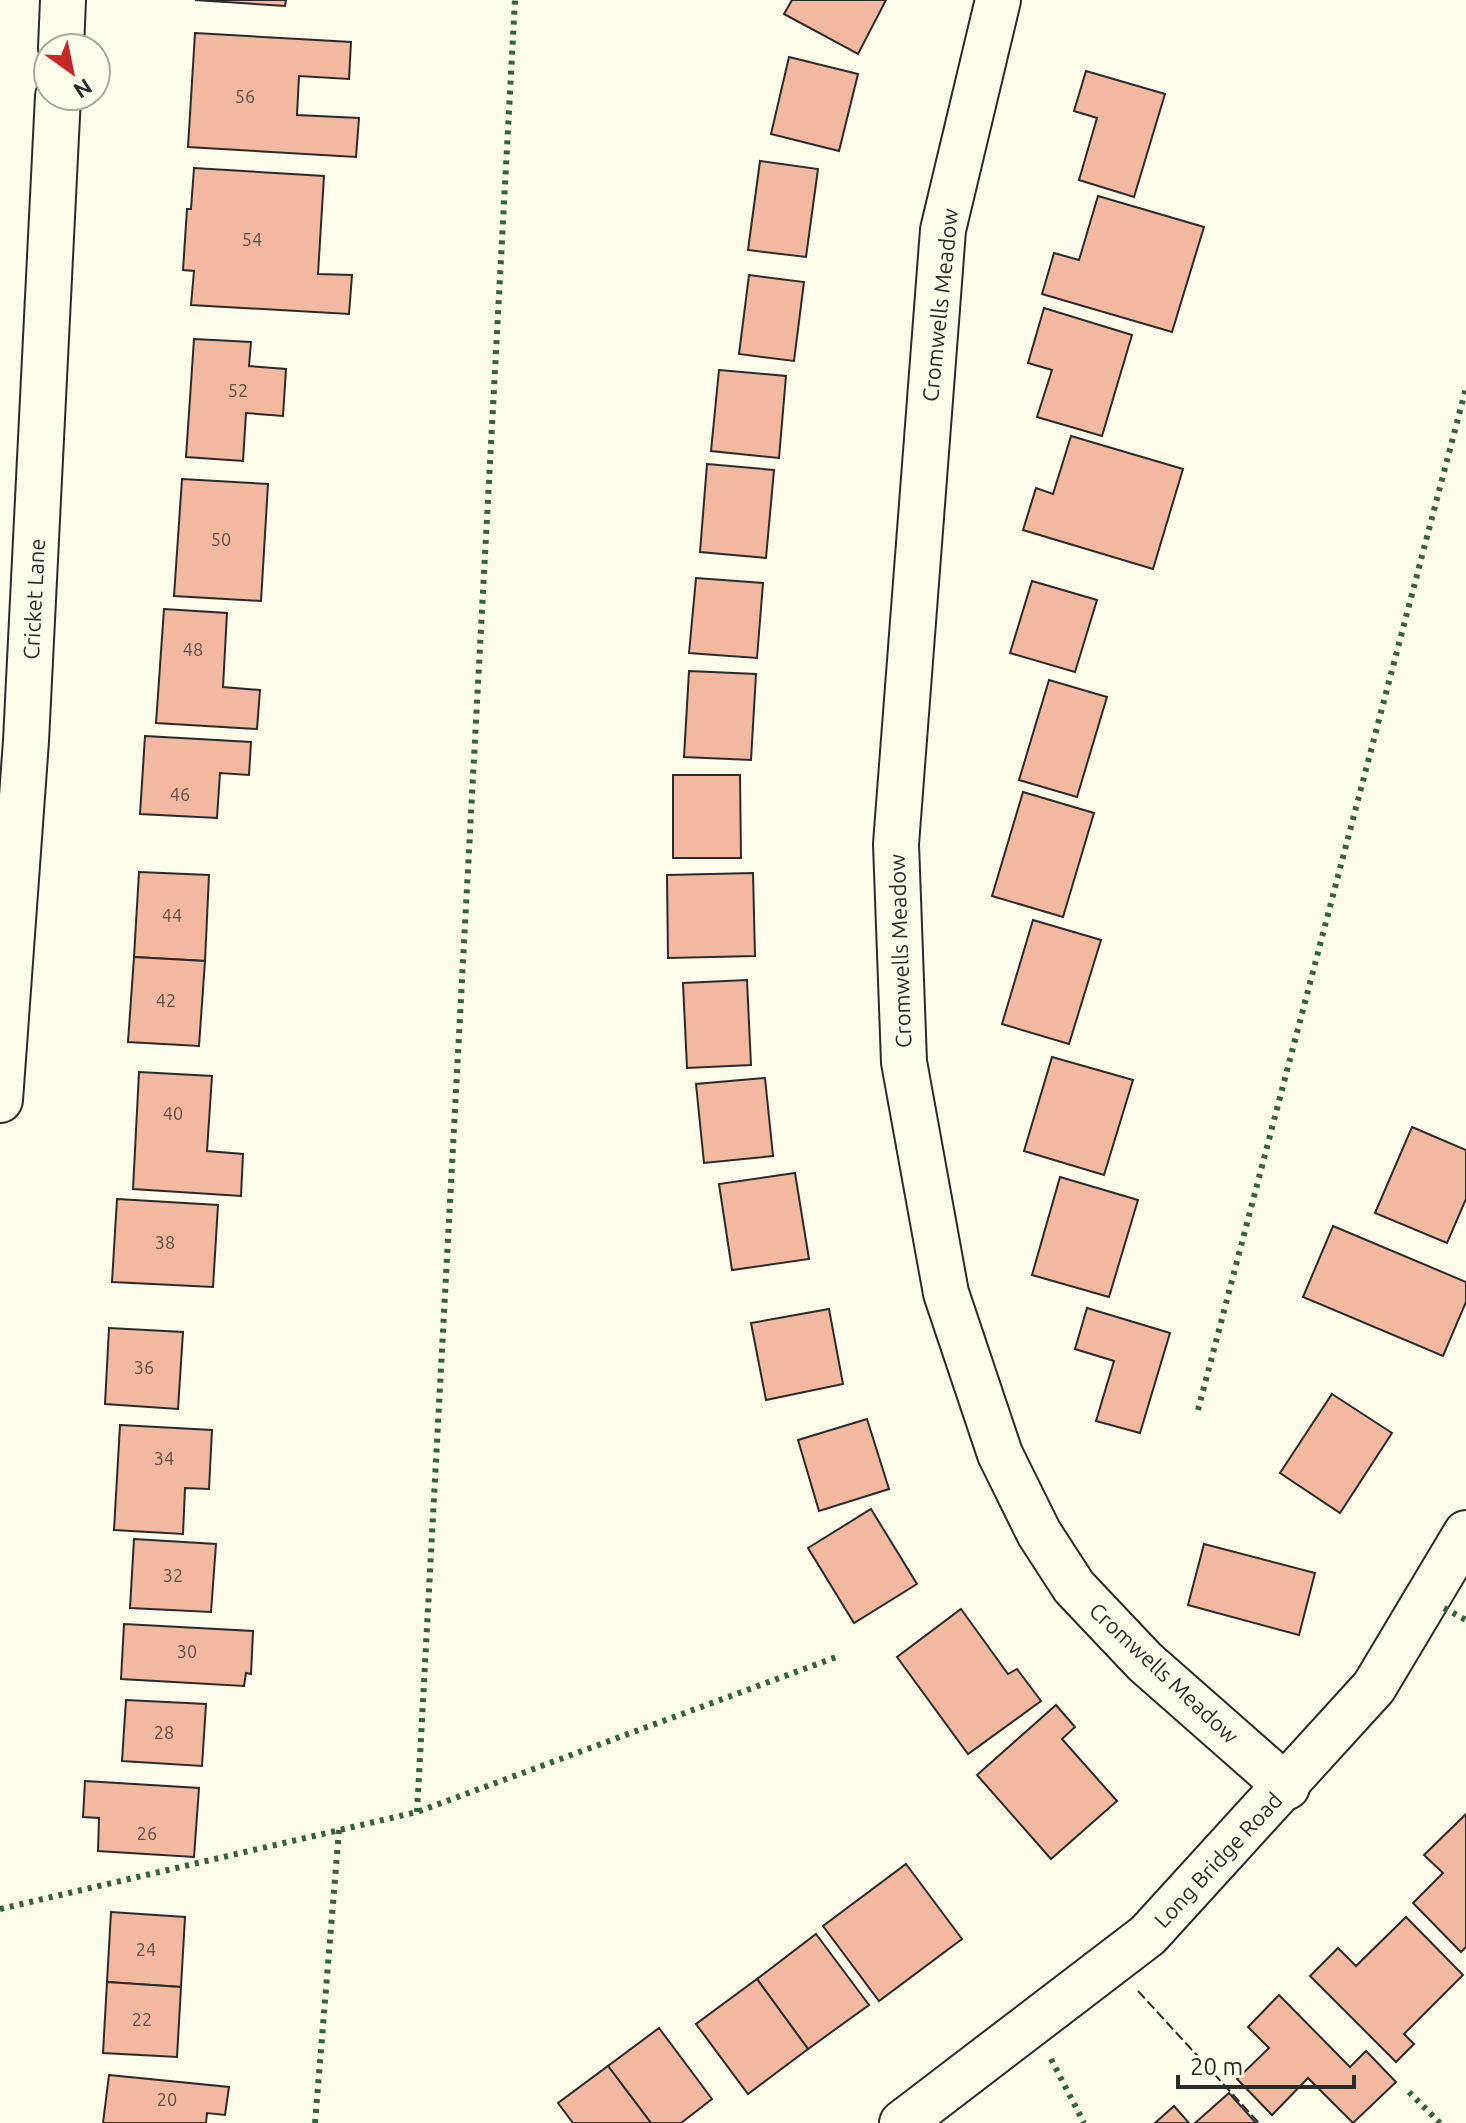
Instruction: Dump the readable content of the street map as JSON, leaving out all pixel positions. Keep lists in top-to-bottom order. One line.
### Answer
{"streets":{"street":["Cromwells Meadow","Cricket Lane","Long Bridge Road"]},"crossings":[["Cromwells Meadow","Long Bridge Road"]],"house_numbers":["56","54","52","50","48","46","44","42","40","38","36","34","32","30","28","26","24","22","20"],"scale_bar":"20 m","north":"bottom right"}
